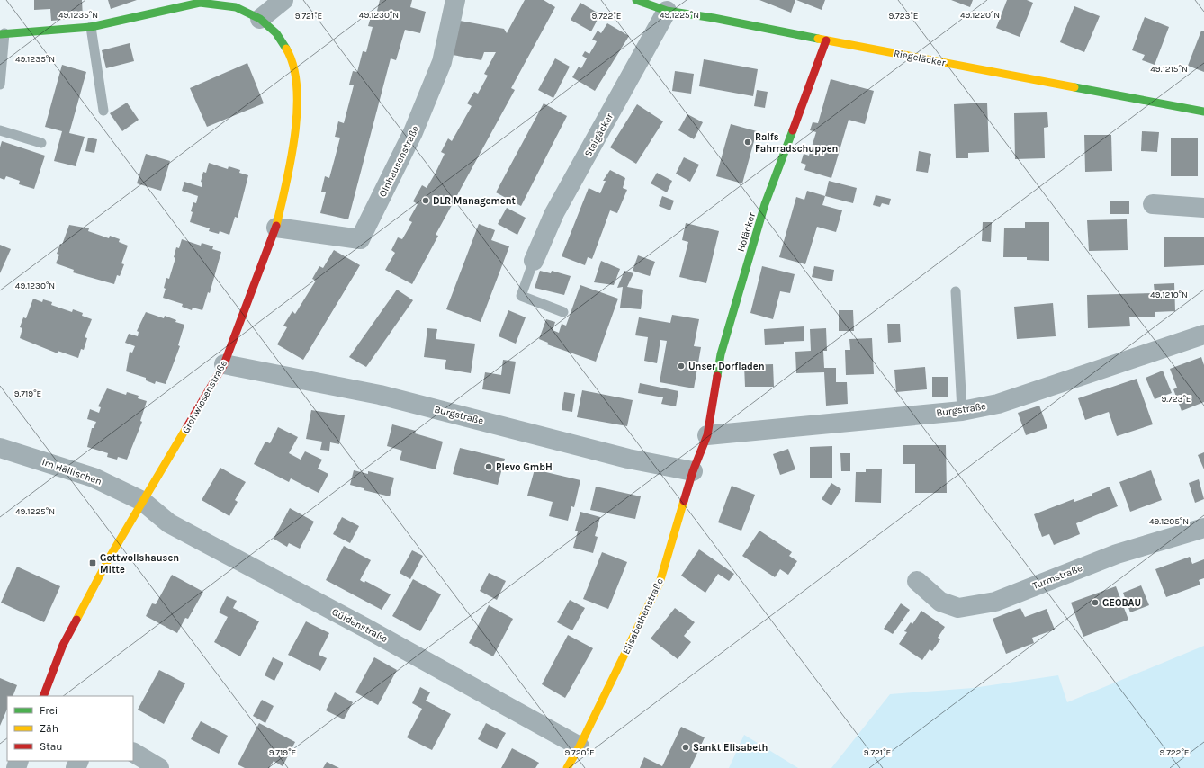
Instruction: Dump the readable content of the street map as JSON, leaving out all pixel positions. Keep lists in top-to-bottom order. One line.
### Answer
{"streets":{"street":["Riegeläcker","Steigäcker","Olnhausenstraße","Hofäcker","Grohwiesenstraße","Burgstraße","Im Hällischen","Turmstraße","Elisabethenstraße","Güldenstraße"]},"crossings":[["Riegeläcker","Steigäcker"],["Riegeläcker","Hofäcker"],["Olnhausenstraße","Grohwiesenstraße"],["Hofäcker","Burgstraße"],["Hofäcker","Elisabethenstraße"],["Grohwiesenstraße","Burgstraße"],["Grohwiesenstraße","Im Hällischen"],["Grohwiesenstraße","Güldenstraße"],["Burgstraße","Elisabethenstraße"],["Im Hällischen","Güldenstraße"],["Elisabethenstraße","Güldenstraße"]],"places":{"other":["Ralfs Fahrradschuppen","DLR Management","Unser Dorfladen","Plevo GmbH","GEOBAU","Sankt Elisabeth"],"transit":["Gottwollshausen Mitte"]},"legend":["Frei","Zäh","Stau"],"coordinates":["49.1235°N","49.1230°N","49.1225°N","49.1220°N","9.721°E","9.722°E","9.723°E","49.1215°N","49.1210°N","9.719°E","49.1205°N","9.720°E"]}
